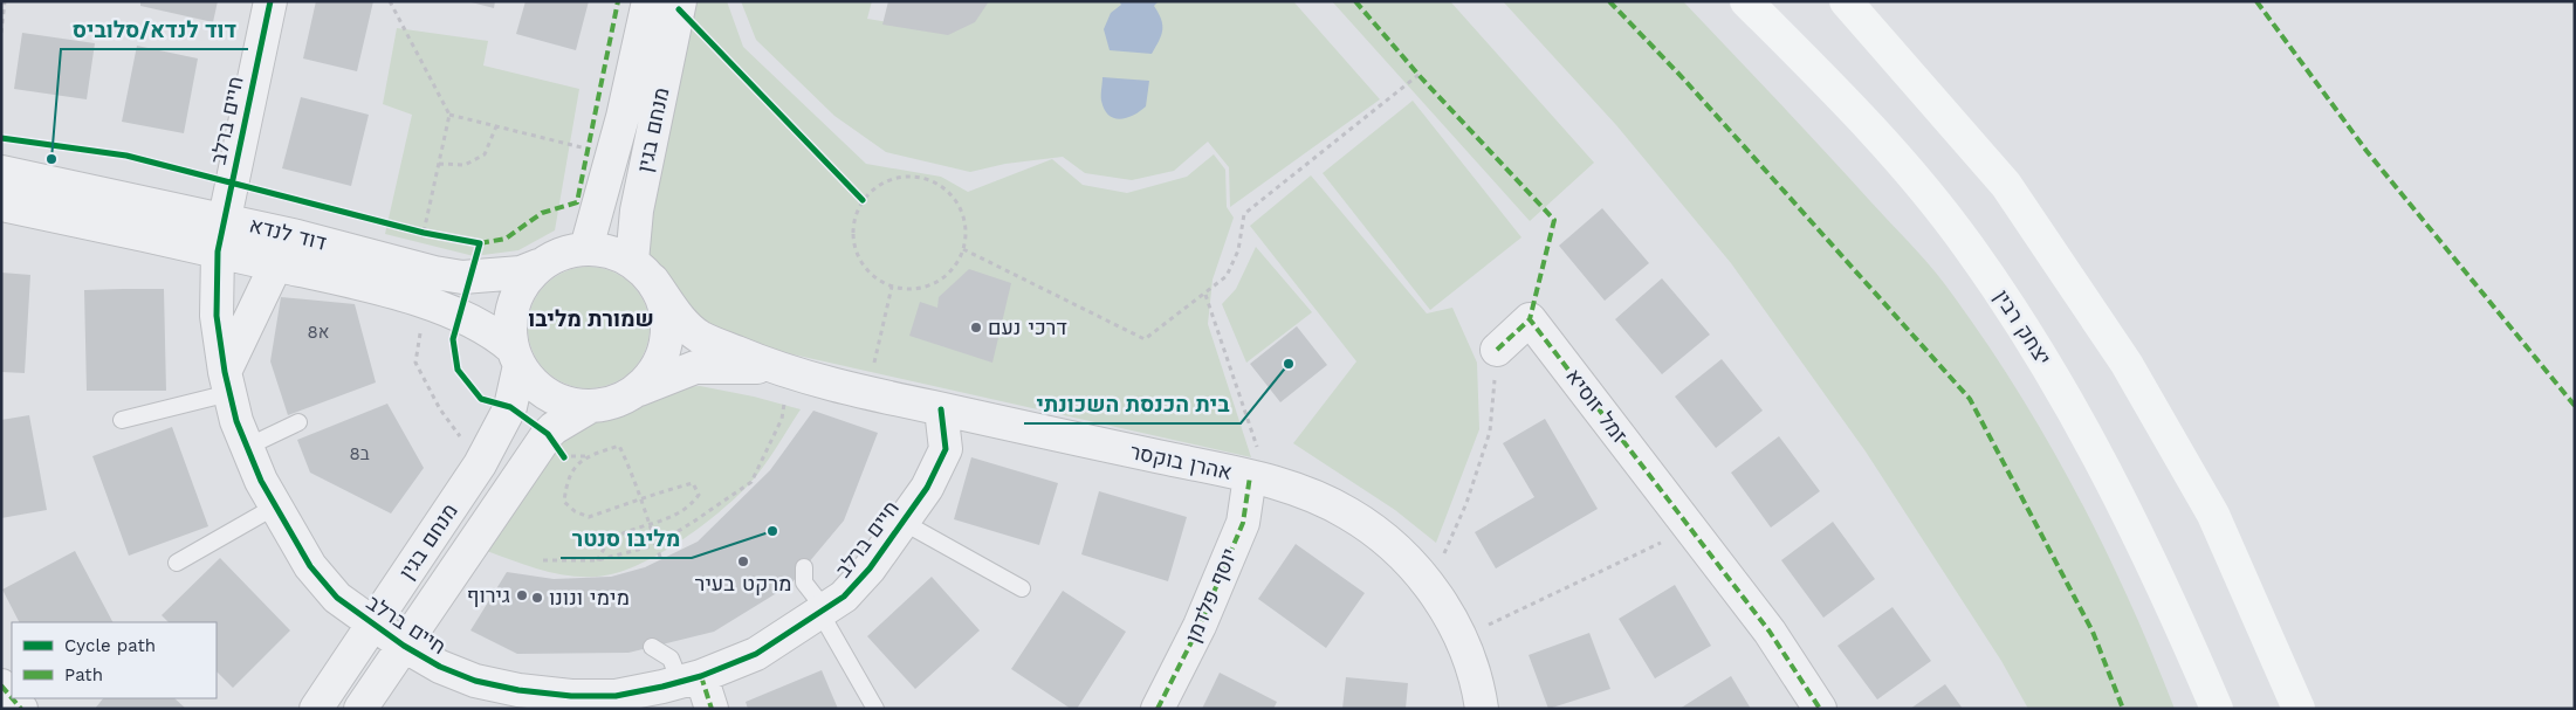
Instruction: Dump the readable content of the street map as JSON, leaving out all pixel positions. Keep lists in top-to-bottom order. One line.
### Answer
{"streets":{"main road":["יצחק רבין"],"street":["חיים ברלב","מנחם בגין","דוד לנדא","זמל זוסיא","אהרן בוקסר","יוסף פלדמן"]},"crossings":[["חיים ברלב","מנחם בגין"],["חיים ברלב","דוד לנדא"],["חיים ברלב","אהרן בוקסר"],["מנחם בגין","דוד לנדא"],["מנחם בגין","אהרן בוקסר"],["דוד לנדא","אהרן בוקסר"],["אהרן בוקסר","יוסף פלדמן"]],"districts":["שמורת מליבו"],"places":["דוד לנדא/סלוביס","דרכי נעם","בית הכנסת השכונתי","מליבו סנטר","מרקט בעיר","גירוף","מימי ונונו"],"house_numbers":["8א","8ב"],"legend":["Cycle path","Path"]}
